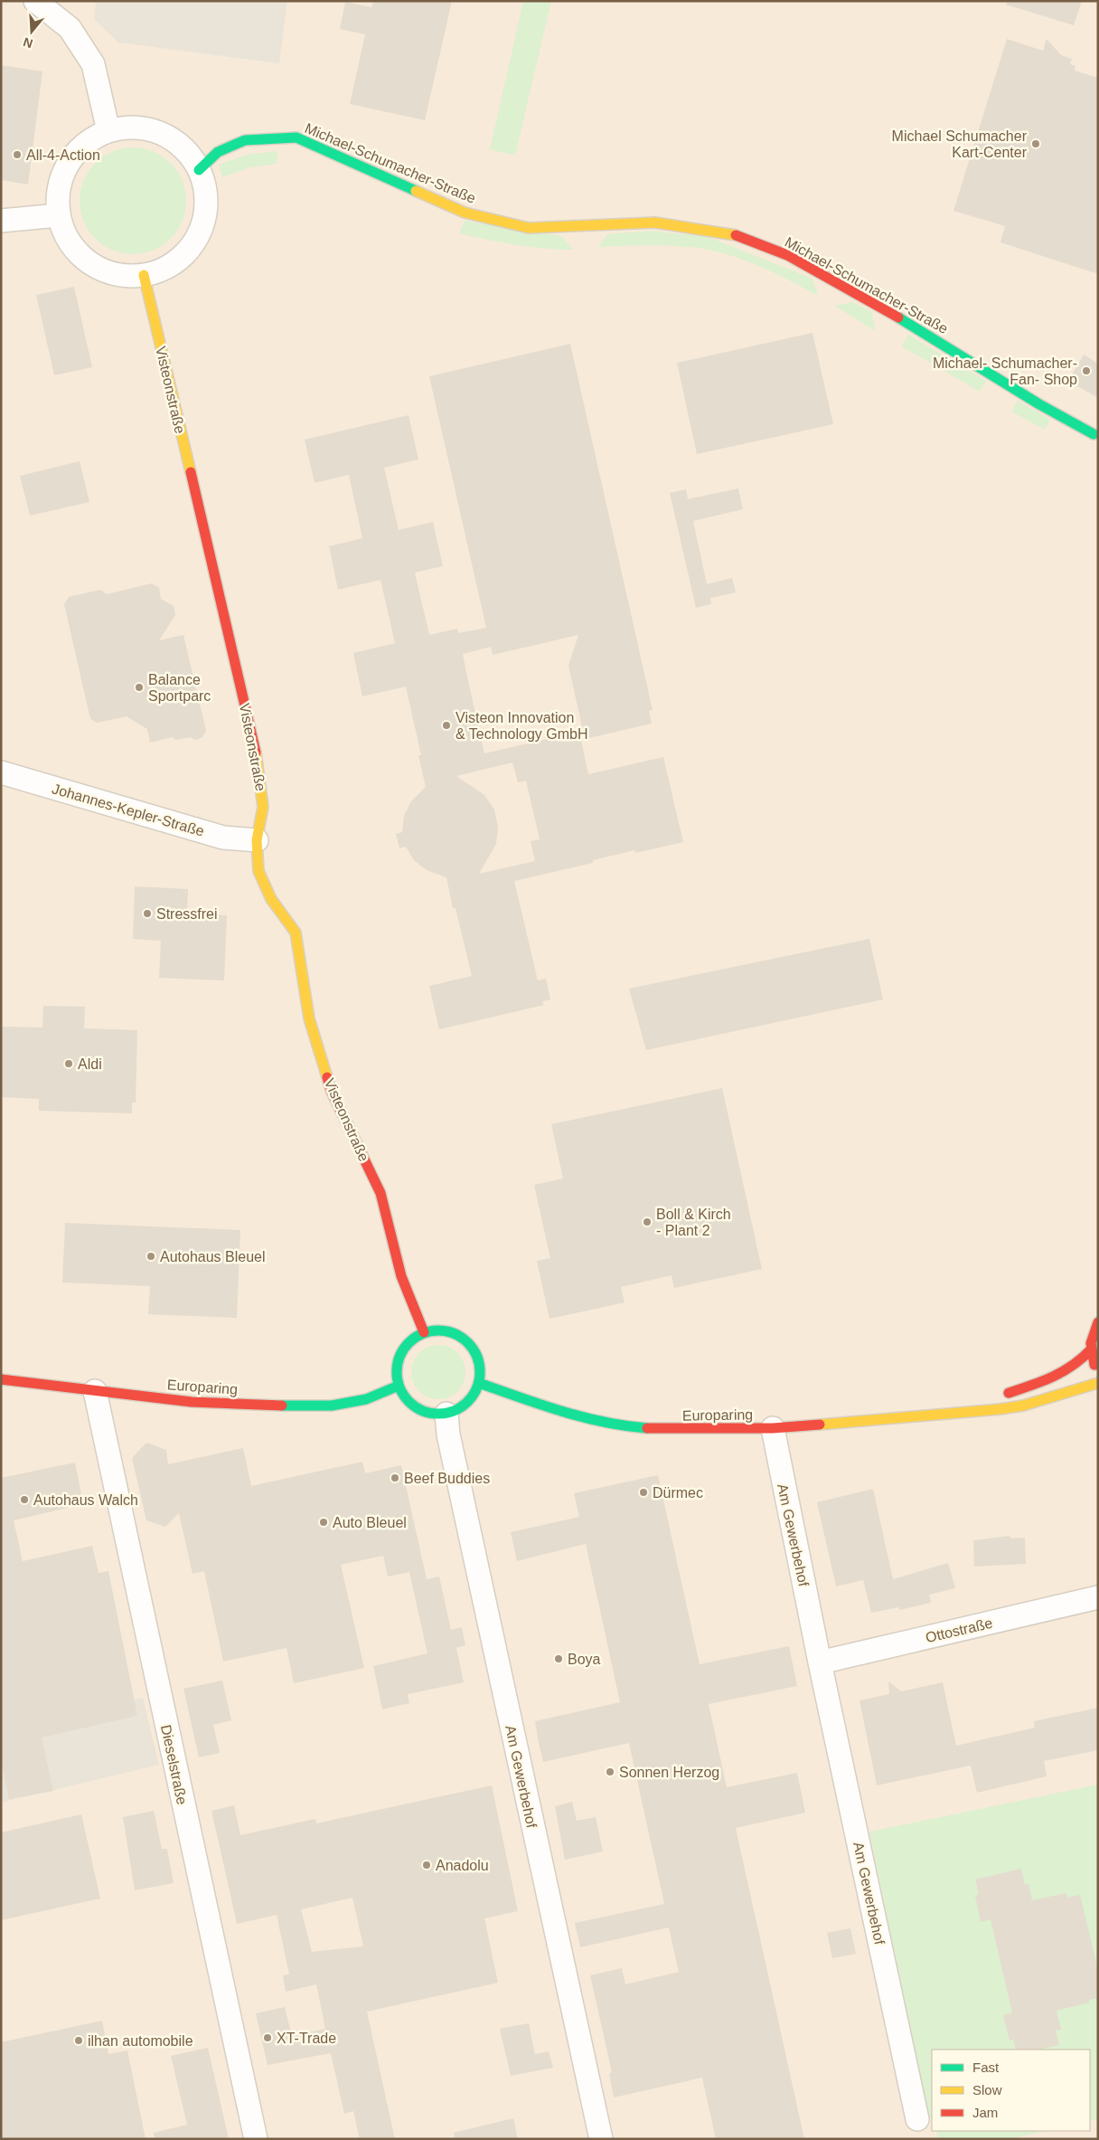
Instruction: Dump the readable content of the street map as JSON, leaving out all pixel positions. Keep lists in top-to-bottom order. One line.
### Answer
{"streets":{"street":["Michael-Schumacher-Straße","Visteonstraße","Johannes-Kepler-Straße","Europaring","Am Gewerbehof","Ottostraße","Dieselstraße"]},"crossings":[["Michael-Schumacher-Straße","Visteonstraße"],["Visteonstraße","Johannes-Kepler-Straße"],["Visteonstraße","Europaring"],["Visteonstraße","Am Gewerbehof"],["Europaring","Am Gewerbehof"],["Europaring","Dieselstraße"],["Am Gewerbehof","Ottostraße"]],"places":["Michael Schumacher Kart-Center","All-4-Action","Michael- Schumacher- Fan- Shop","Balance Sportparc","Visteon Innovation & Technology GmbH","Stressfrei","Aldi","Boll & Kirch - Plant 2","Autohaus Bleuel","Beef Buddies","Dürmec","Autohaus Walch","Auto Bleuel","Boya","Sonnen Herzog","Anadolu","XT-Trade","ilhan automobile"],"legend":["Fast","Slow","Jam"],"north":"bottom"}
